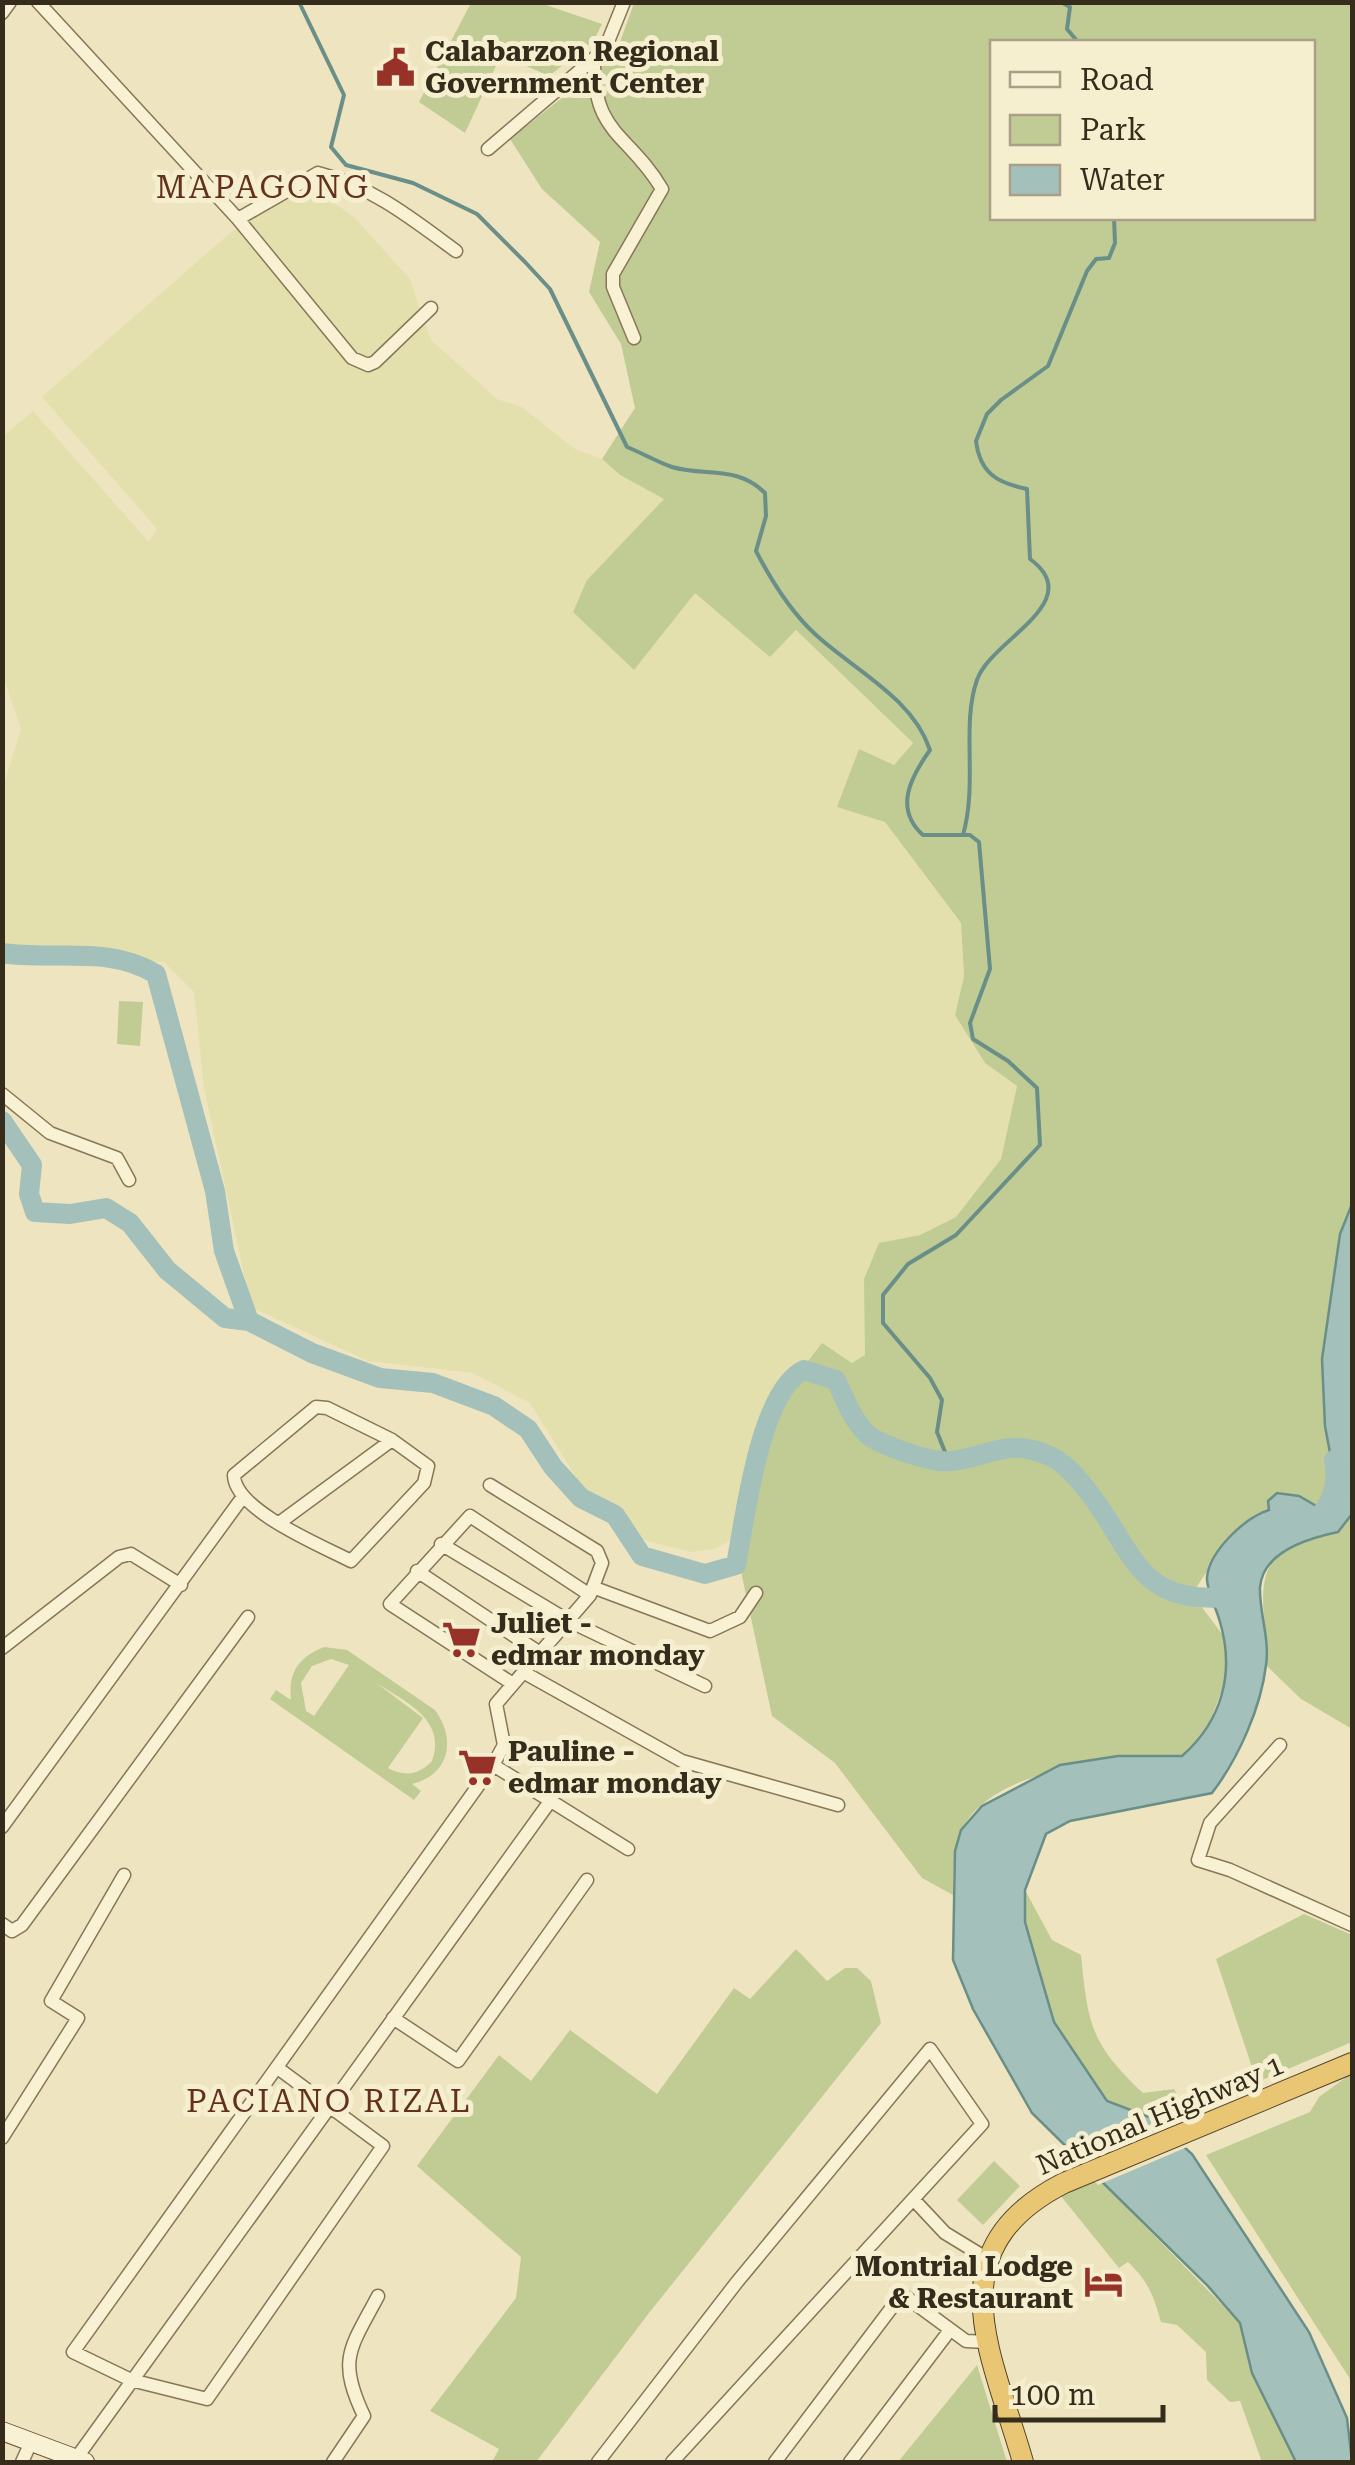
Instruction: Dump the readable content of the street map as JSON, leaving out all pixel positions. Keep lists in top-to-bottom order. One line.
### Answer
{"streets":{"highway":["National Highway 1"]},"districts":["MAPAGONG","PACIANO RIZAL"],"places":{"public building":["Calabarzon Regional Government Center"],"supermarket":["Juliet - edmar monday","Pauline - edmar monday"],"hotel":["Montrial Lodge & Restaurant"]},"legend":["Road","Park","Water"],"scale_bar":"100 m"}
